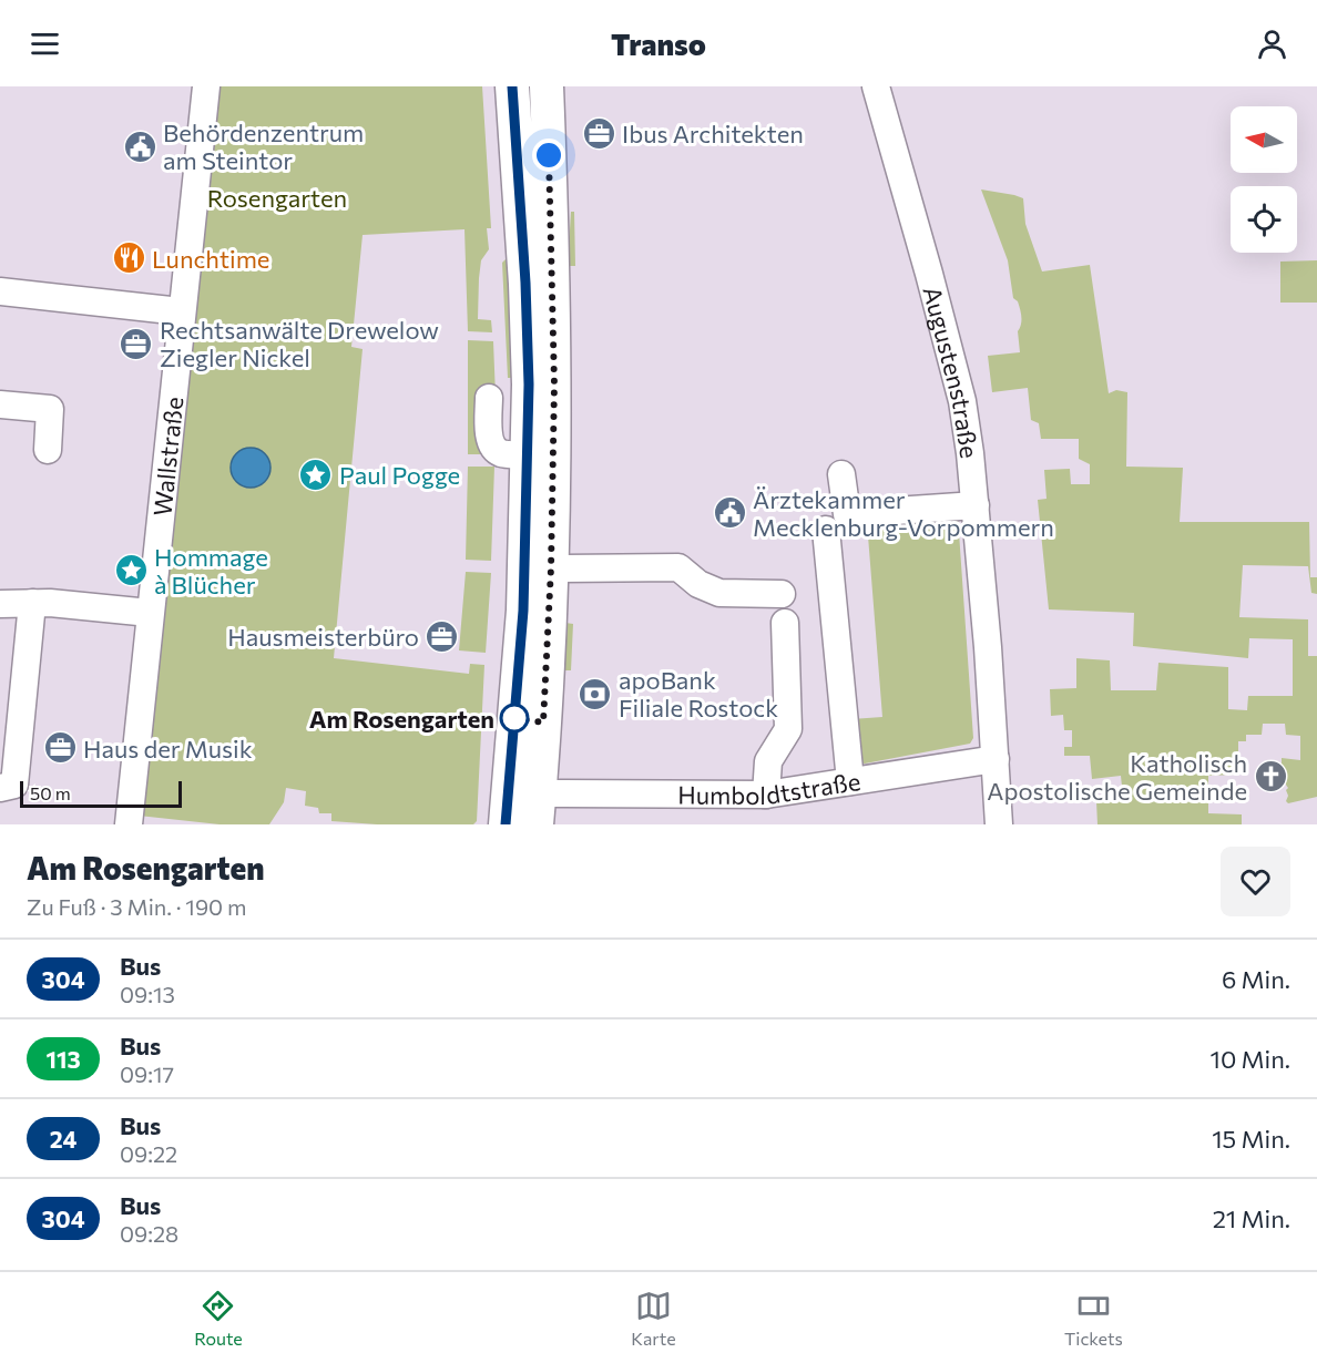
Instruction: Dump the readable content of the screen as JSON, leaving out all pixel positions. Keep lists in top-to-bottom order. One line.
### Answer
{"streets":{"street":["Augustenstraße","Wallstraße","Humboldtstraße"]},"crossings":[["Augustenstraße","Humboldtstraße"]],"parks":["Rosengarten"],"places":{"office":["Ibus Architekten","Rechtsanwälte Drewelow Ziegler Nickel","Hausmeisterbüro","Haus der Musik"],"public building":["Behördenzentrum am Steintor","Ärztekammer Mecklenburg-Vorpommern"],"restaurant":["Lunchtime"],"place":["Paul Pogge","Hommage à Blücher"],"bank":["apoBank Filiale Rostock"],"other":["Am Rosengarten"],"church":["Katholisch Apostolische Gemeinde"]},"lines":["bus line 304"],"scale_bar":"50 m","north":"left","page":{"header":"Transo","scale":"50 m","heading":["Am Rosengarten","Zu Fuß · 3 Min. · 190 m"],"list":[{"mark":"304","name":"Bus","note":"09:13","value":"6 Min."},{"mark":"113","name":"Bus","note":"09:17","value":"10 Min."},{"mark":"24","name":"Bus","note":"09:22","value":"15 Min."},{"mark":"304","name":"Bus","note":"09:28","value":"21 Min."}],"tabs":["Route","Karte","Tickets"]}}
